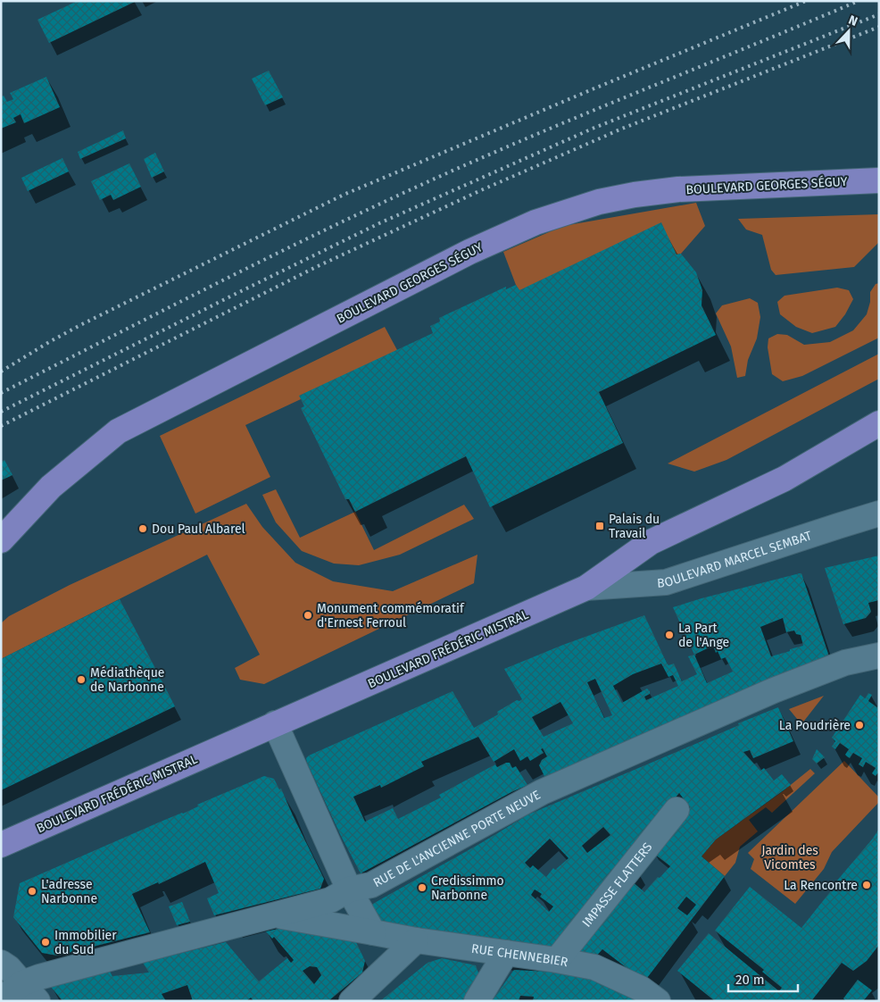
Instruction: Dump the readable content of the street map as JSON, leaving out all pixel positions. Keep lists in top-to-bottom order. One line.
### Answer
{"streets":{"main road":["BOULEVARD GEORGES SÉGUY","BOULEVARD FRÉDÉRIC MISTRAL"],"street":["BOULEVARD MARCEL SEMBAT","RUE DE L'ANCIENNE PORTE NEUVE","IMPASSE FLATTERS","RUE CHENNEBIER"]},"crossings":[["BOULEVARD MARCEL SEMBAT","BOULEVARD FRÉDÉRIC MISTRAL"],["RUE DE L'ANCIENNE PORTE NEUVE","RUE CHENNEBIER"],["IMPASSE FLATTERS","RUE CHENNEBIER"]],"parks":["Jardin des Vicomtes"],"places":{"transit":["Palais du Travail"],"other":["Dou Paul Albarel","Monument commémoratif d'Ernest Ferroul","La Part de l'Ange","Médiathèque de Narbonne","La Poudrière","La Rencontre","Credissimmo Narbonne","L'adresse Narbonne","Immobilier du Sud"]},"scale_bar":"20 m","north":"top"}
